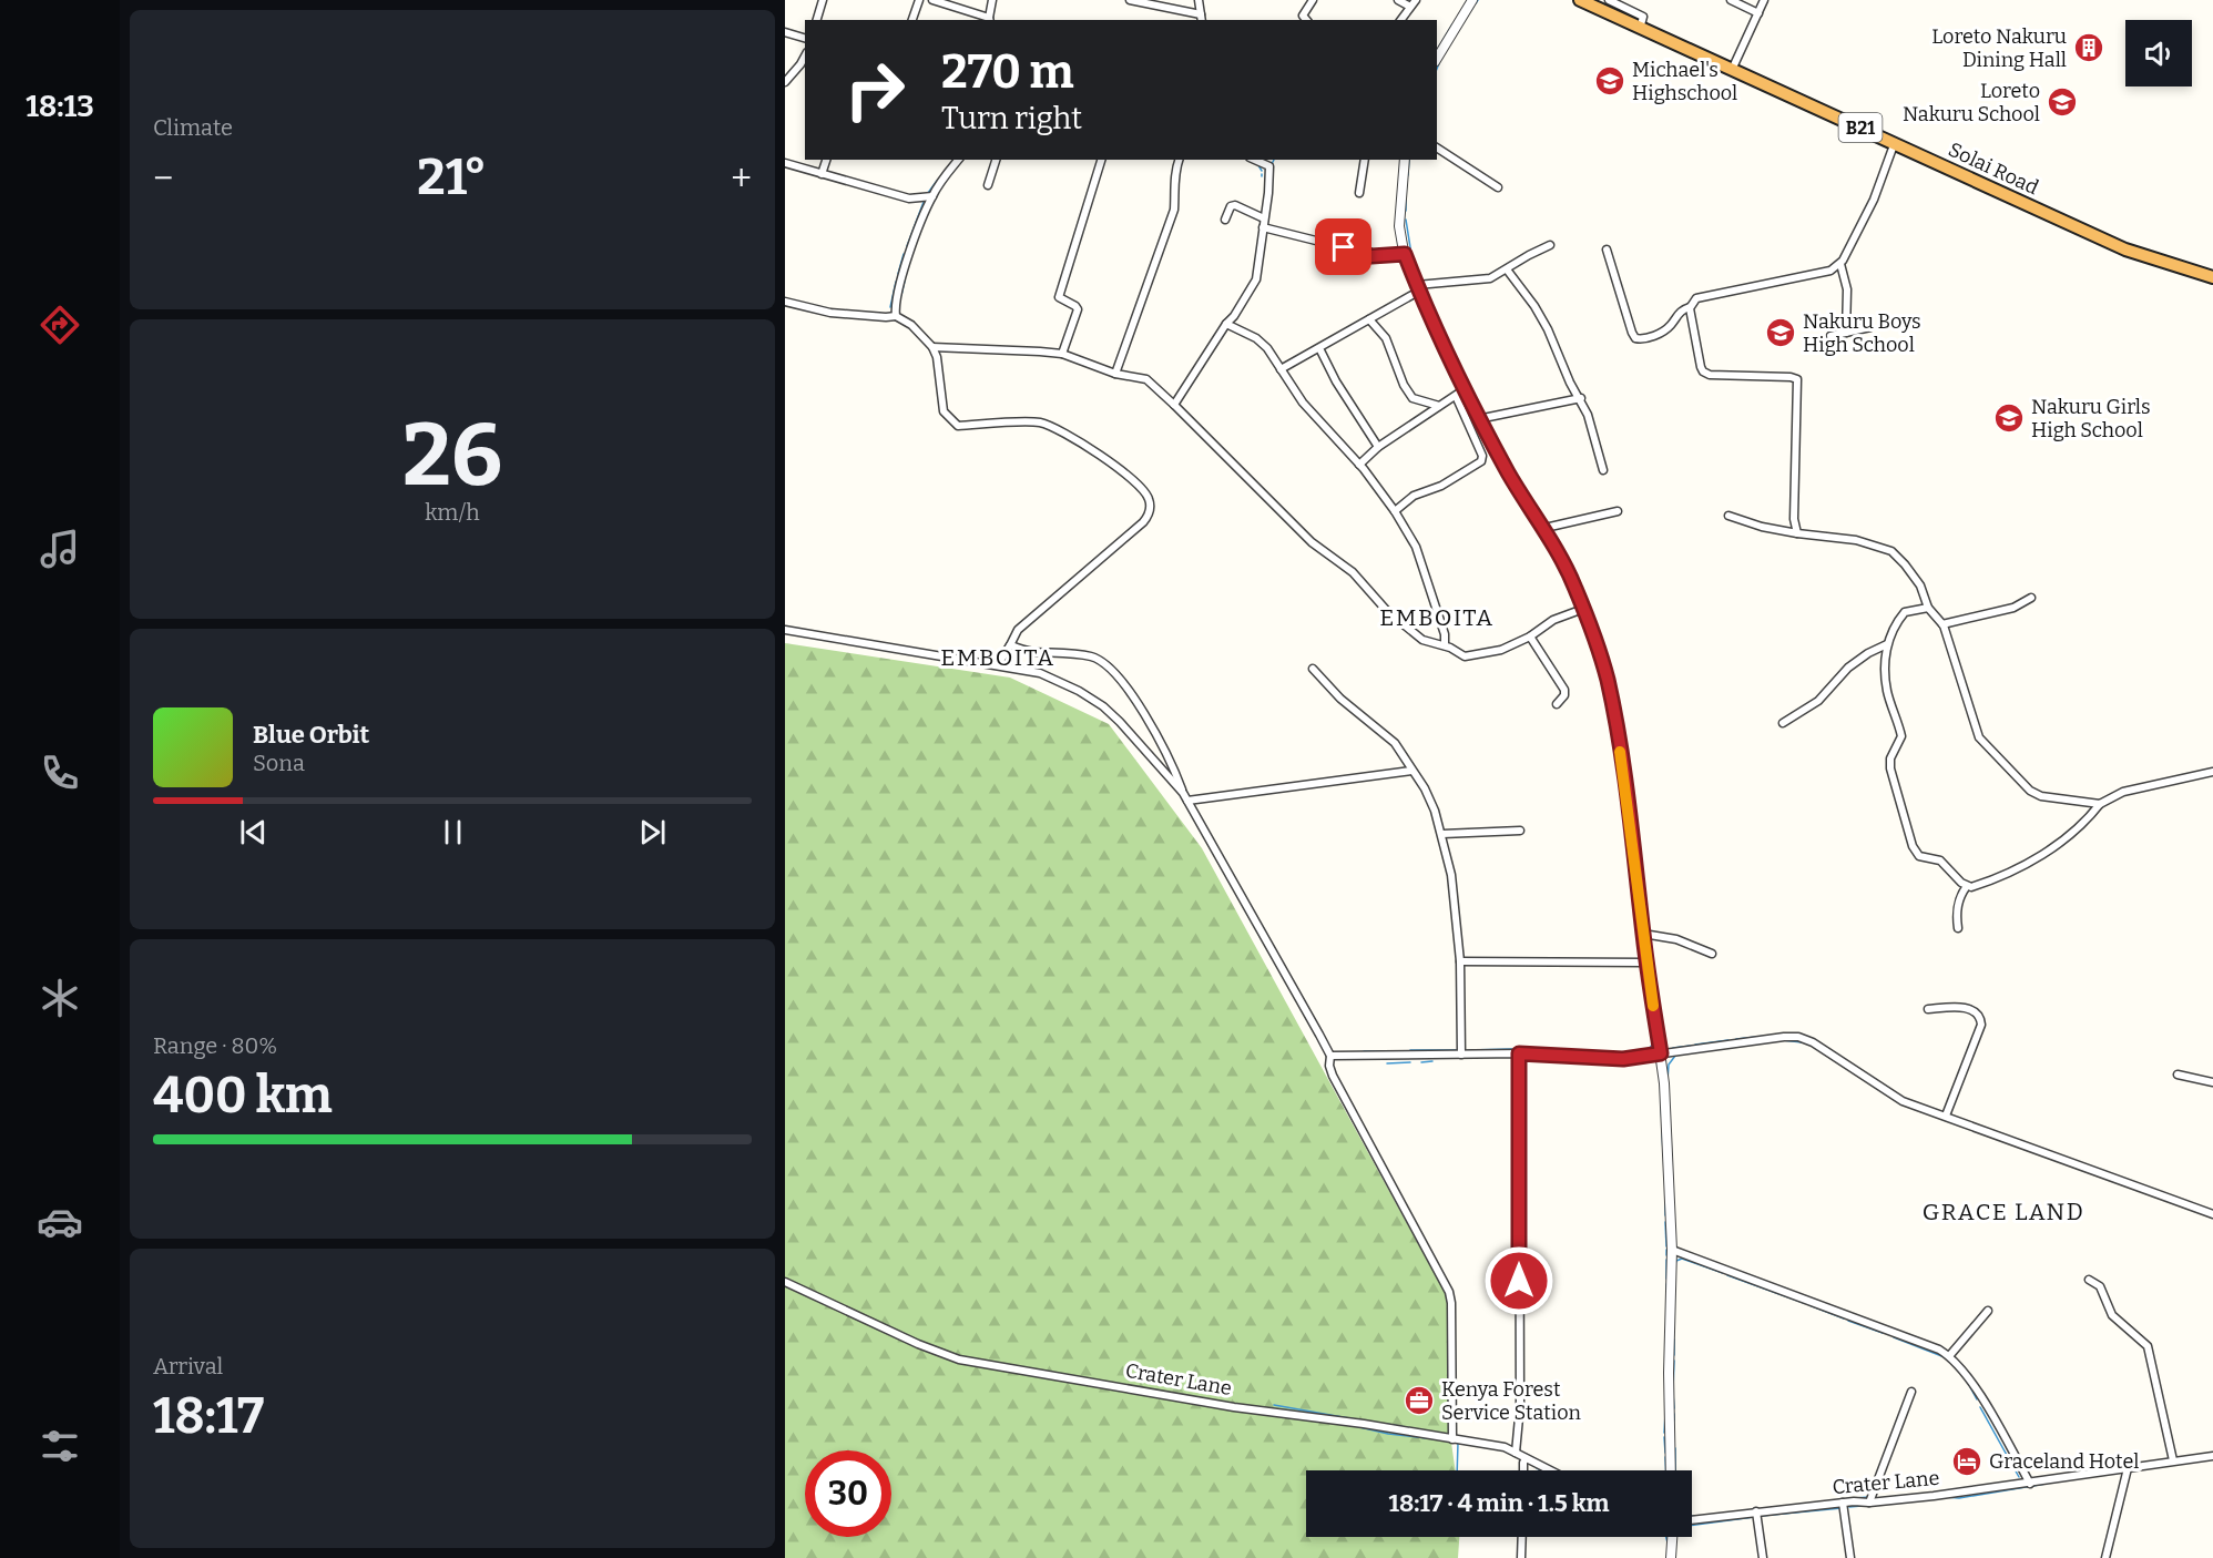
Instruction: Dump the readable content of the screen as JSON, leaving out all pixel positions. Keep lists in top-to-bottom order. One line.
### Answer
{"streets":{"highway":["B21","Solai Road"],"street":["Crater Lane"]},"crossings":[["B21","Solai Road"]],"districts":["EMBOITA","EMBOITA","GRACE LAND"],"places":{"building":["Loreto Nakuru Dining Hall"],"school or university":["Michael's Highschool","Loreto Nakuru School","Nakuru Boys High School","Nakuru Girls High School"],"office":["Kenya Forest Service Station"],"hotel":["Graceland Hotel"]},"page":{"tabs":"18:13","tile":["Climate",["26","km/h"],["Range · 80%","400 km"],["Arrival","18:17"]],"turn":["270 m","Turn right"],"heat":["−","21°","+"],"song":["Blue Orbit","Sona"],"limit":"30","trip":"18:17 · 4 min · 1.5 km"}}
